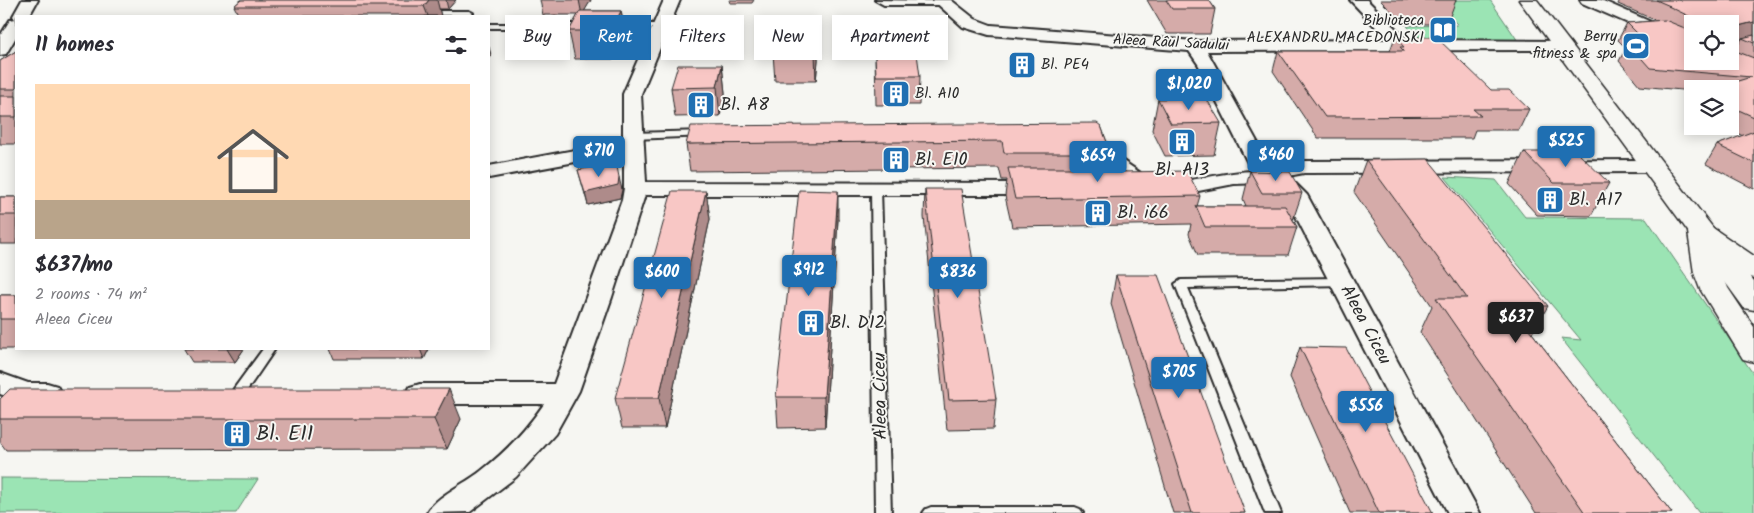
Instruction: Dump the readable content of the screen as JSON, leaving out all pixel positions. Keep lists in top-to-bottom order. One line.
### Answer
{"streets":{"street":["Aleea Râul Sadului","Aleea Ciceu"]},"places":{"library":["Biblioteca ALEXANDRU MACEDONSKI"],"sports":["Berry fitness & spa"],"building":["Bl. PE4","Bl. A10","Bl. A8","Bl. A13","Bl. E10","Bl. A17","Bl. i66","Bl. D12","Bl. E11"]},"page":{"chip":["Buy","Rent","Filters","New","Apartment"],"heading":"11 homes","price":["$1,020","$525","$710","$460","$654","$912","$600","$836","$637","$705","$556"],"list":[{"name":"$637/mo","note":"2 rooms · 74 m² · Aleea Ciceu"}]}}
